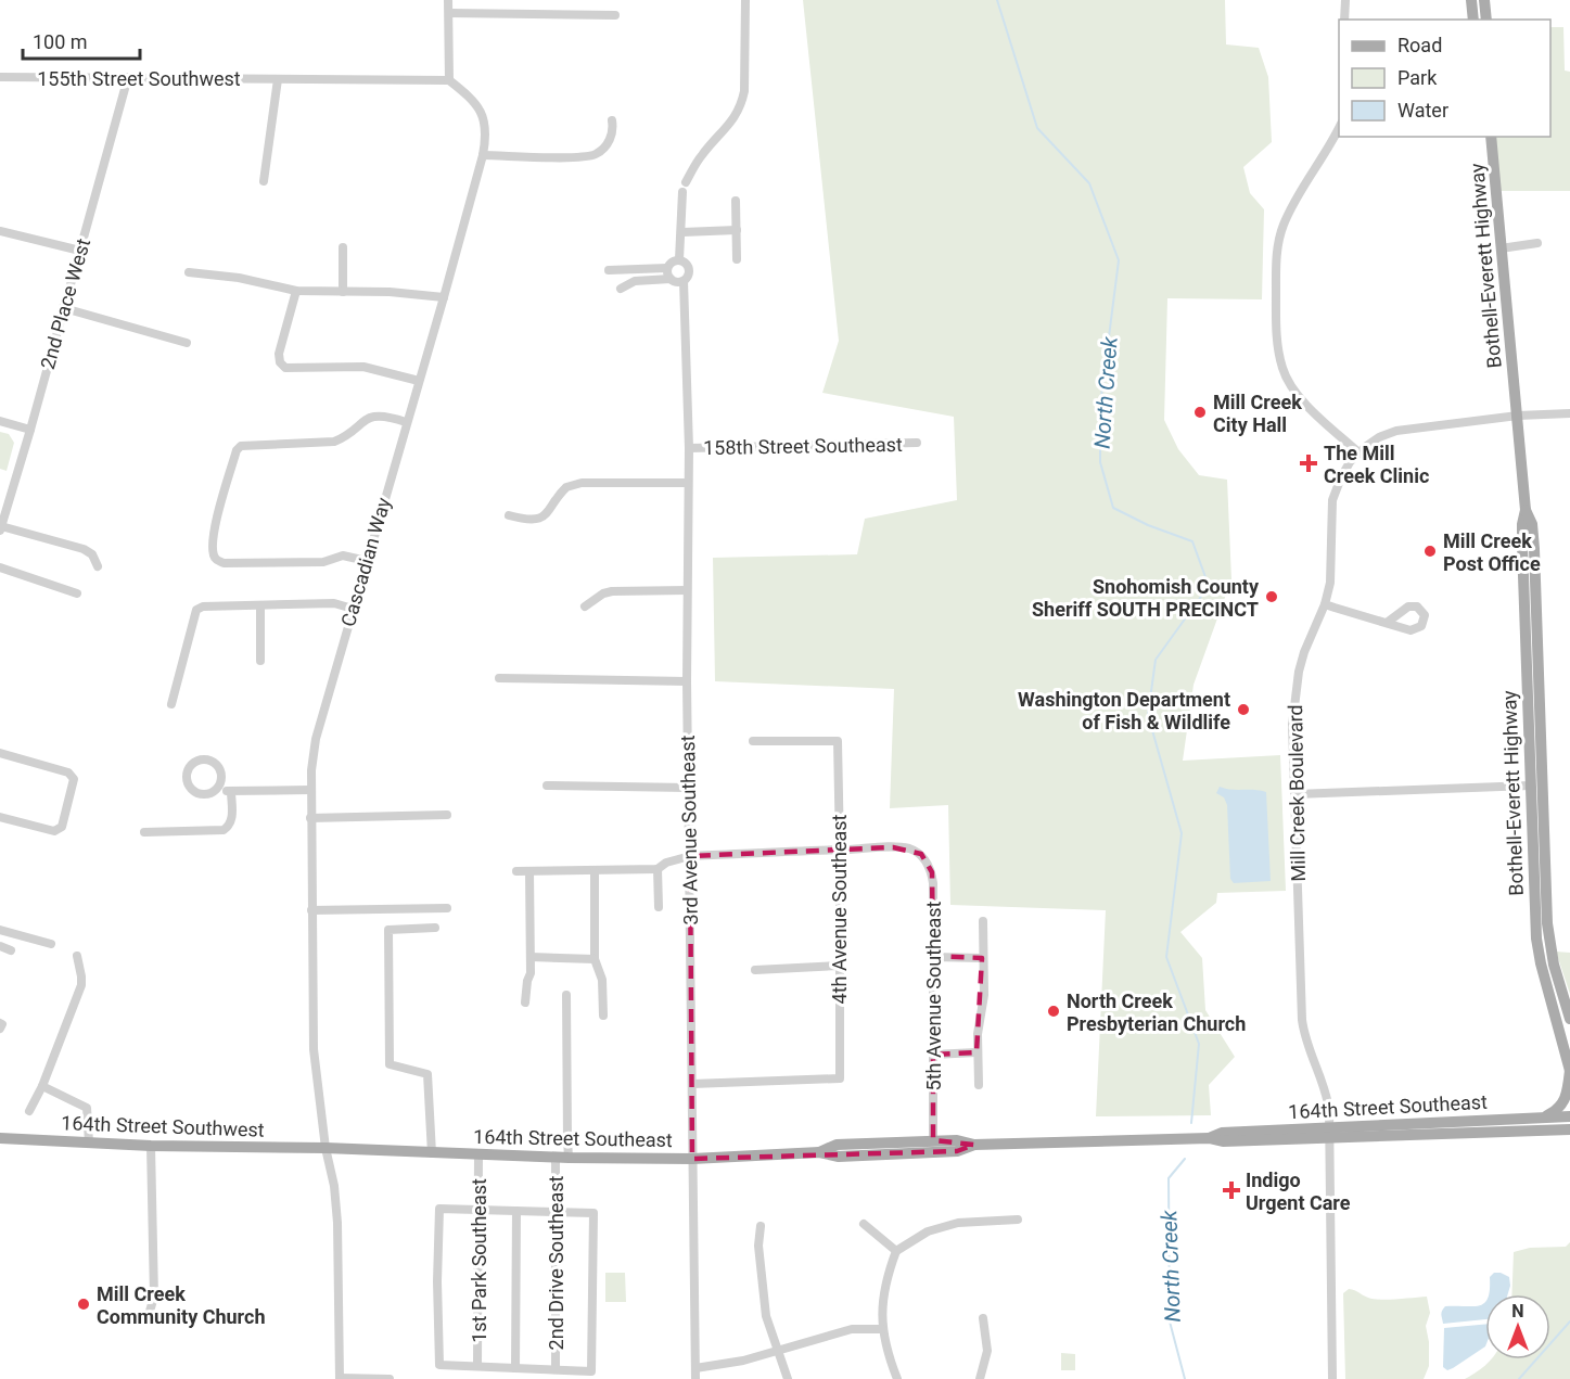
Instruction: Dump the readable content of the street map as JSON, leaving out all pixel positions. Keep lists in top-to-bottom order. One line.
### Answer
{"streets":{"main road":["Bothell-Everett Highway","164th Street Southeast","164th Street Southwest"],"street":["155th Street Southwest","2nd Place West","158th Street Southeast","Cascadian Way","Mill Creek Boulevard","3rd Avenue Southeast","4th Avenue Southeast","5th Avenue Southeast","1st Park Southeast","2nd Drive Southeast"]},"crossings":[["155th Street Southwest","2nd Place West"],["155th Street Southwest","Cascadian Way"],["Bothell-Everett Highway","Mill Creek Boulevard"],["158th Street Southeast","3rd Avenue Southeast"],["Cascadian Way","164th Street Southeast"],["Cascadian Way","164th Street Southwest"],["Mill Creek Boulevard","164th Street Southeast"],["3rd Avenue Southeast","4th Avenue Southeast"],["3rd Avenue Southeast","164th Street Southeast"],["4th Avenue Southeast","5th Avenue Southeast"],["5th Avenue Southeast","164th Street Southeast"],["164th Street Southeast","164th Street Southwest"],["164th Street Southeast","1st Park Southeast"],["164th Street Southeast","2nd Drive Southeast"]],"water":["North Creek"],"places":{"other":["Mill Creek City Hall","Mill Creek Post Office","Snohomish County Sheriff SOUTH PRECINCT","Washington Department of Fish & Wildlife","North Creek Presbyterian Church","Mill Creek Community Church"],"health":["The Mill Creek Clinic","Indigo Urgent Care"]},"legend":["Road","Park","Water"],"scale_bar":"100 m","north":"top"}
